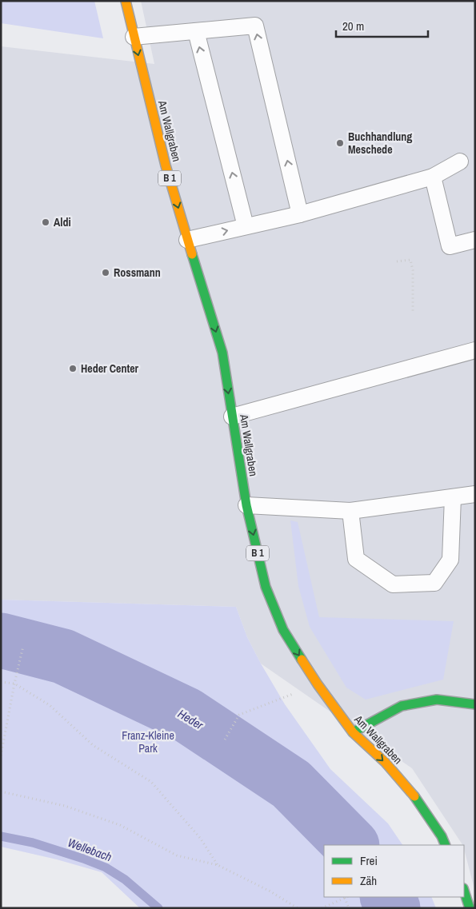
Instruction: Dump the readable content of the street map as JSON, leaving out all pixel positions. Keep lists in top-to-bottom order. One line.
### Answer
{"streets":{"main road":["Am Wallgraben","B 1"]},"one_way":["Am Wallgraben"],"water":["Heder","Wellebach"],"parks":["Franz-Kleine Park"],"places":["Buchhandlung Meschede","Aldi","Rossmann","Heder Center"],"legend":["Frei","Zäh"],"scale_bar":"20 m"}
